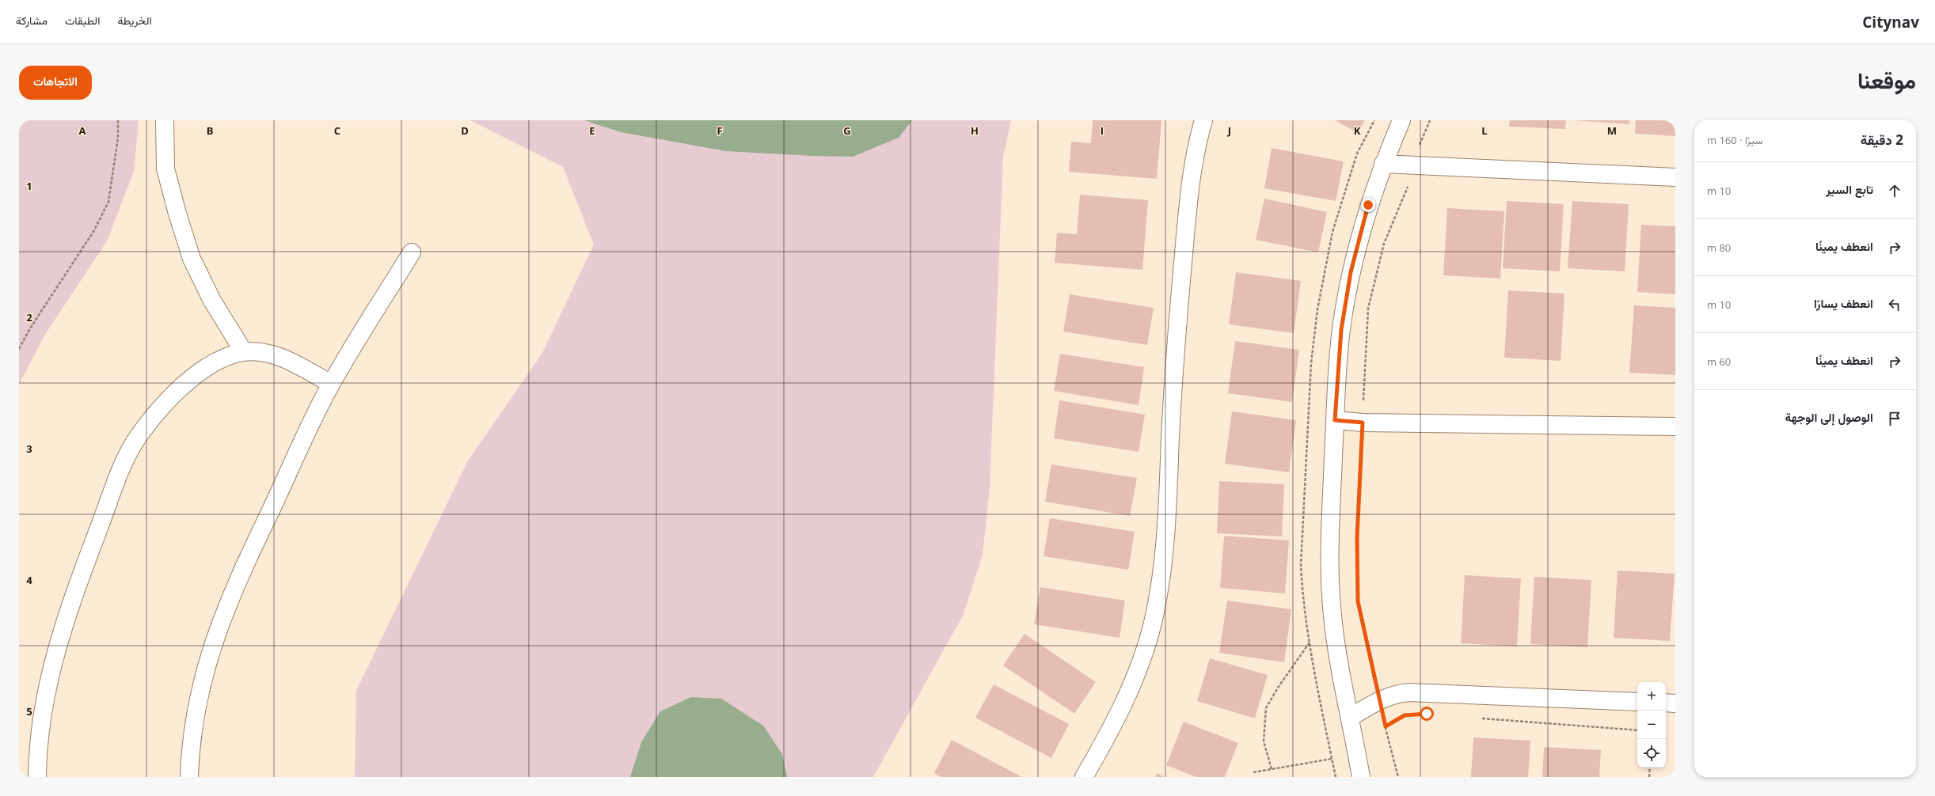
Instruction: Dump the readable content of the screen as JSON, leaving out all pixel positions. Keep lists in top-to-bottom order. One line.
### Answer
{"page":{"header":"Citynav","nav":["الخريطة","الطبقات","مشاركة"],"title":"موقعنا","buttons":"الاتجاهات","heading":["2 دقيقة","سيرًا · 160 m"],"list":[["تابع السير","10 m"],["انعطف يمينًا","80 m"],["انعطف يسارًا","10 m"],["انعطف يمينًا","60 m"],"الوصول إلى الوجهة"],"map_buttons":["+","−"]},"grid":{"columns":["A","B","C","D","E","F","G","H","I","J","K","L","M"],"rows":["1","2","3","4","5"]}}
